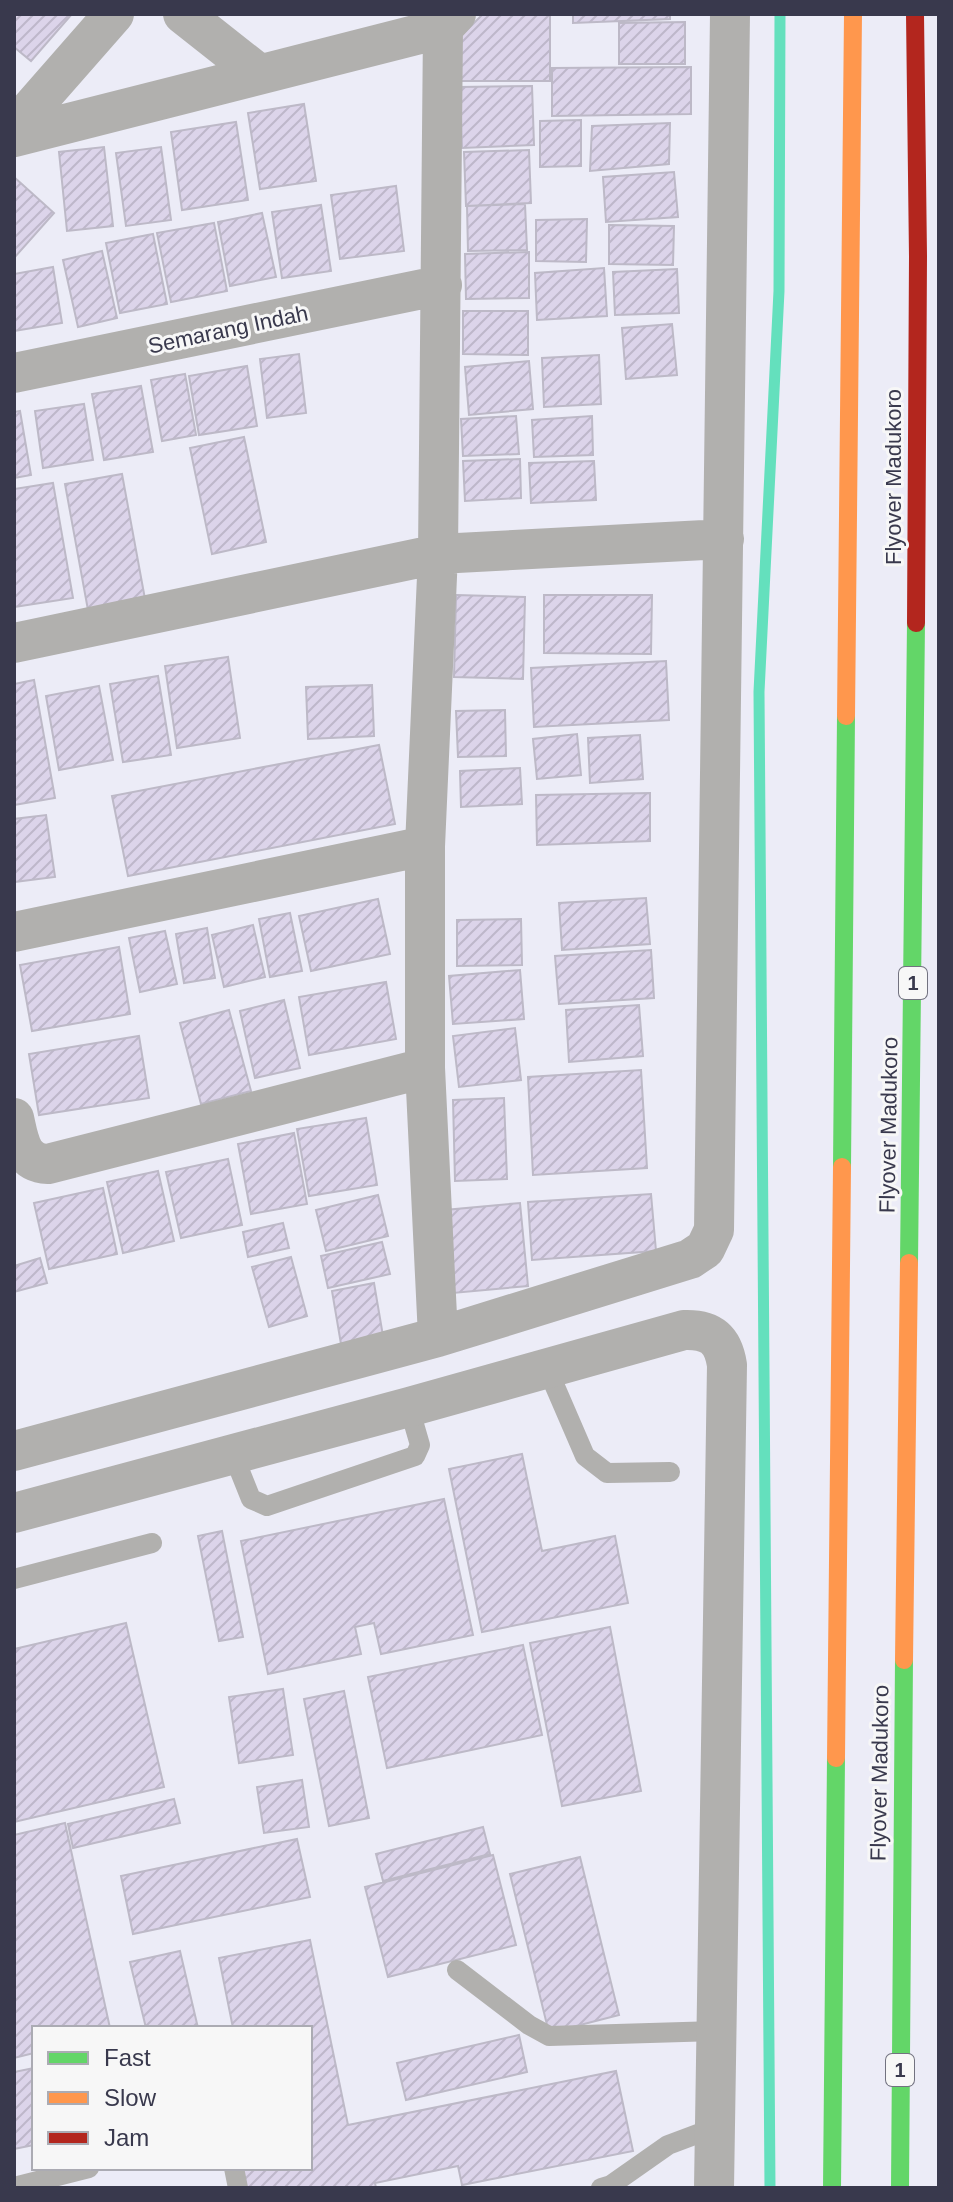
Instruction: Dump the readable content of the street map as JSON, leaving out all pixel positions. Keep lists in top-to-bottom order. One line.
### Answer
{"streets":{"highway":["Flyover Madukoro","1"],"street":["Semarang Indah"]},"legend":["Fast","Slow","Jam"]}
